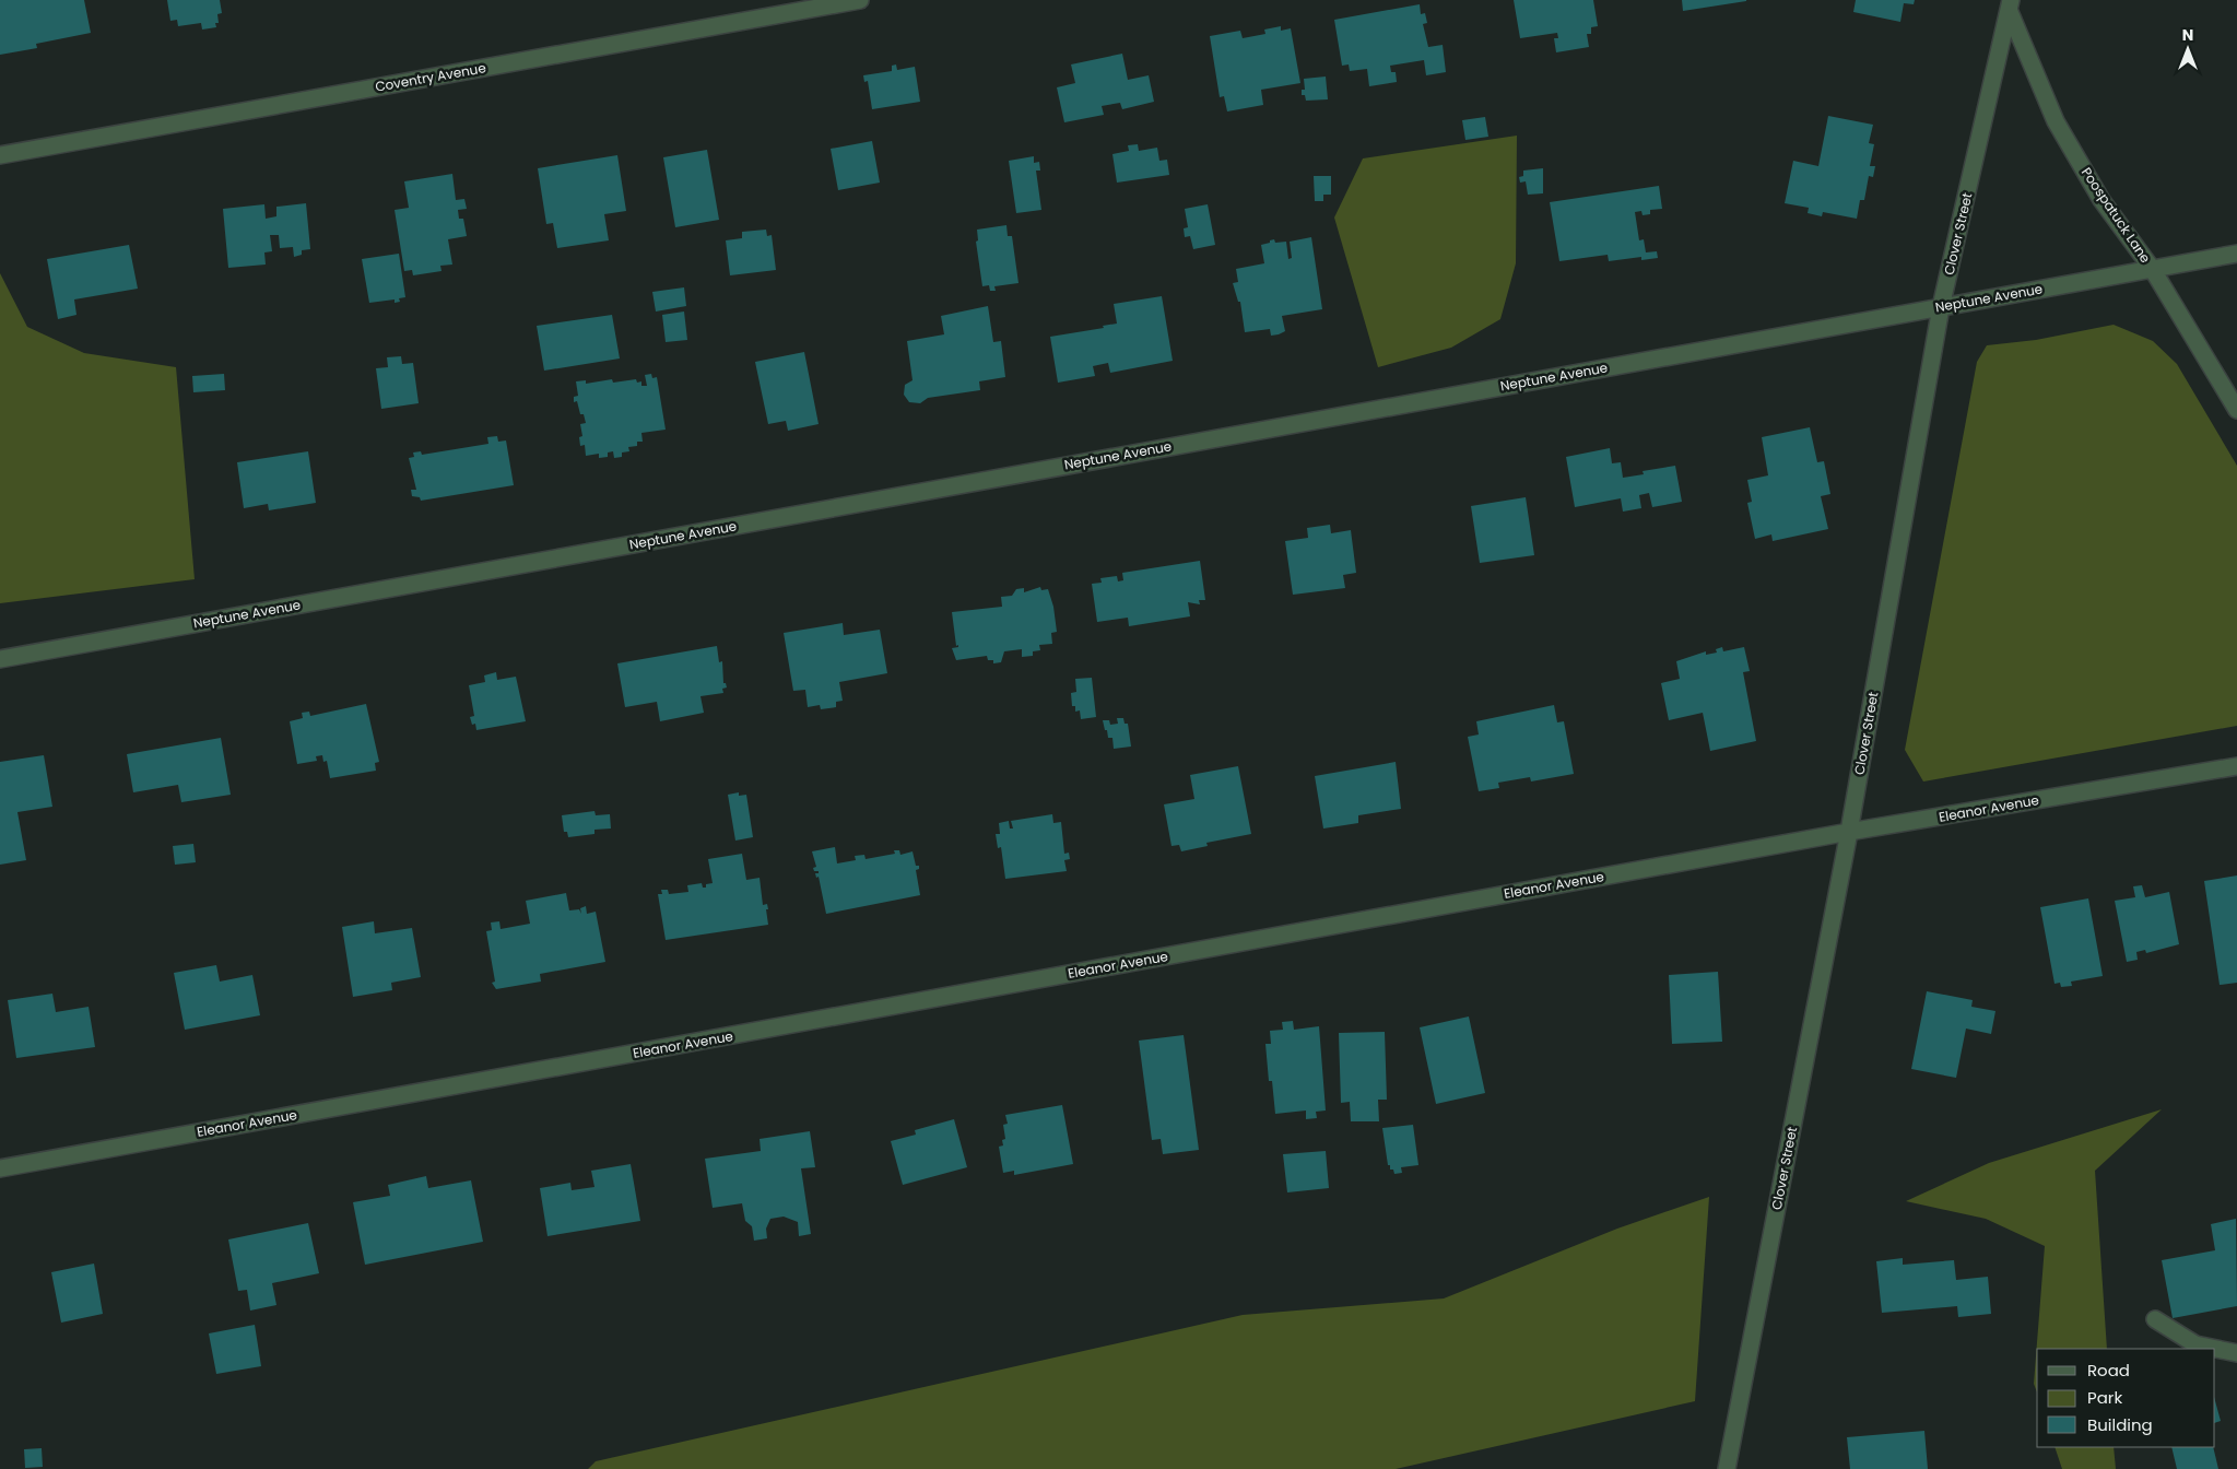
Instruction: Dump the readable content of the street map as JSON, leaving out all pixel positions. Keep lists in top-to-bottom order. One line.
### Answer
{"streets":{"street":["Coventry Avenue","Poospatuck Lane","Clover Street","Neptune Avenue","Eleanor Avenue"]},"crossings":[["Poospatuck Lane","Clover Street"],["Poospatuck Lane","Neptune Avenue"],["Clover Street","Neptune Avenue"],["Clover Street","Eleanor Avenue"]],"legend":["Road","Park","Building"],"north":"top"}
